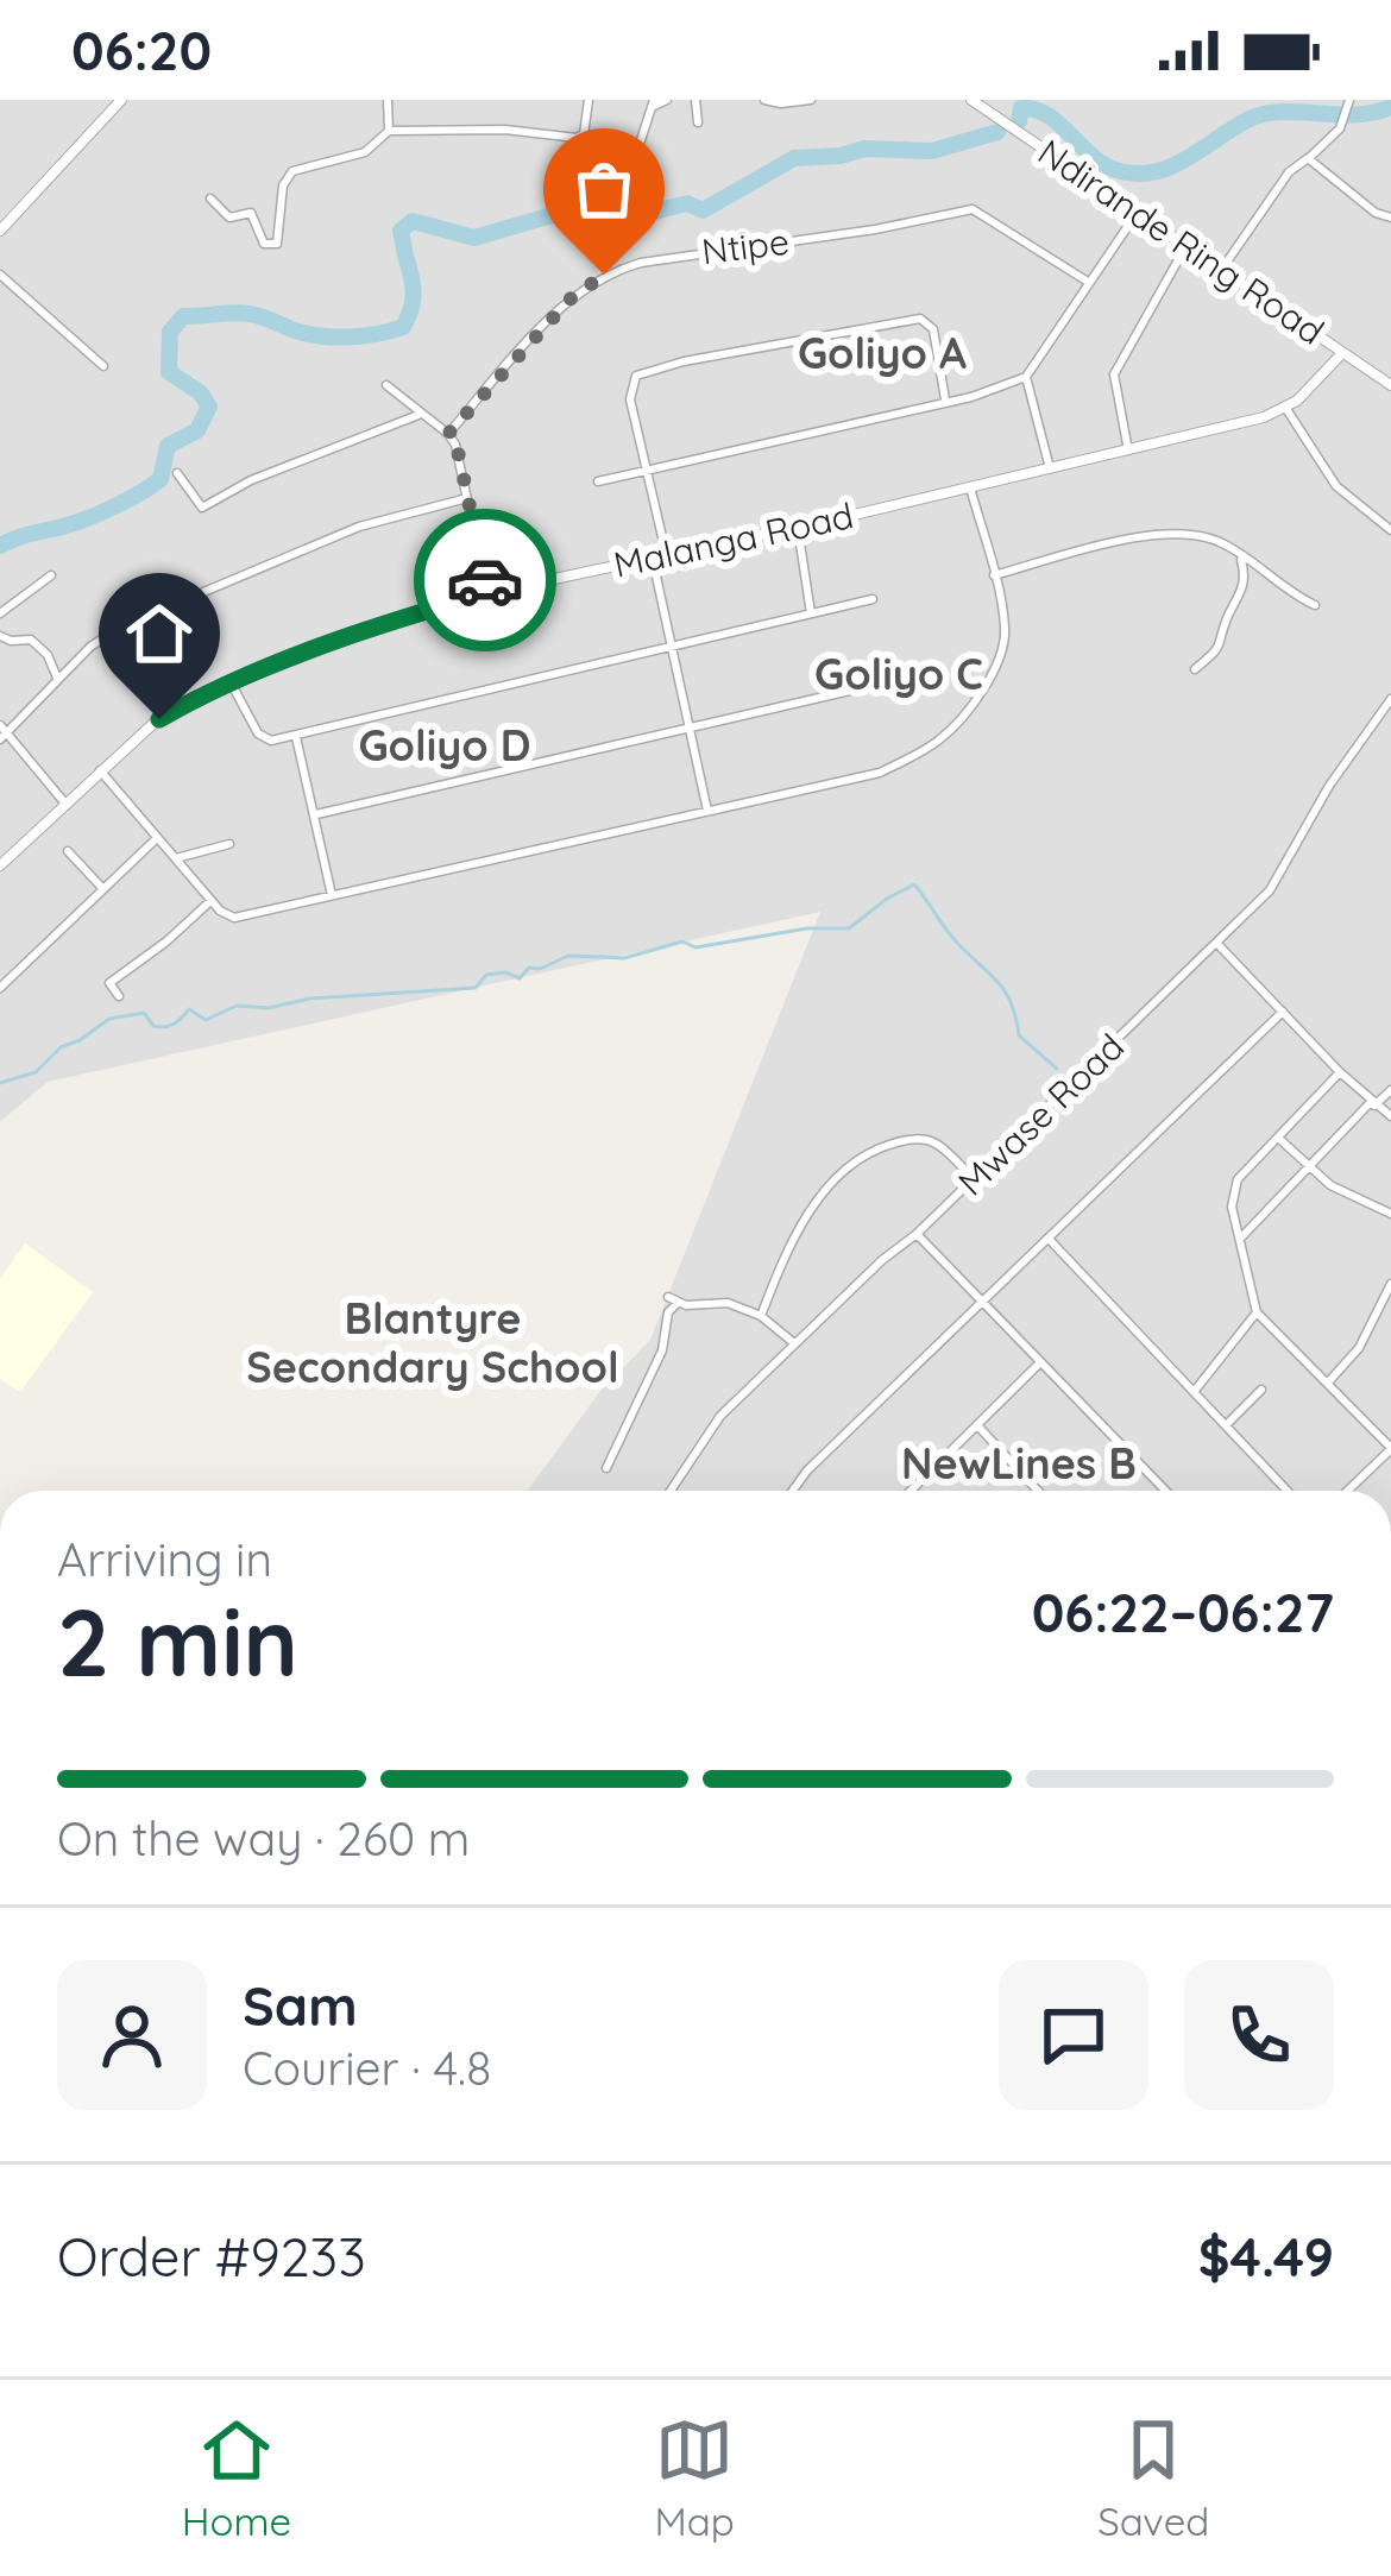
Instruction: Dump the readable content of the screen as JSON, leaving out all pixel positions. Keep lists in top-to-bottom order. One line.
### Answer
{"streets":{"street":["Ndirande Ring Road","Ntipe","Malanga Road","Mwase Road"]},"crossings":[["Ndirande Ring Road","Malanga Road"]],"districts":["Goliyo A","Goliyo C","Goliyo D","Blantyre Secondary School","NewLines B"],"page":{"status":"06:20","heading":["2 min","Arriving in","06:22–06:27"],"panel":["Sam","Courier · 4.8","Order #9233","$4.49"],"bar":"On the way · 260 m","tabs":["Home","Map","Saved"]}}
